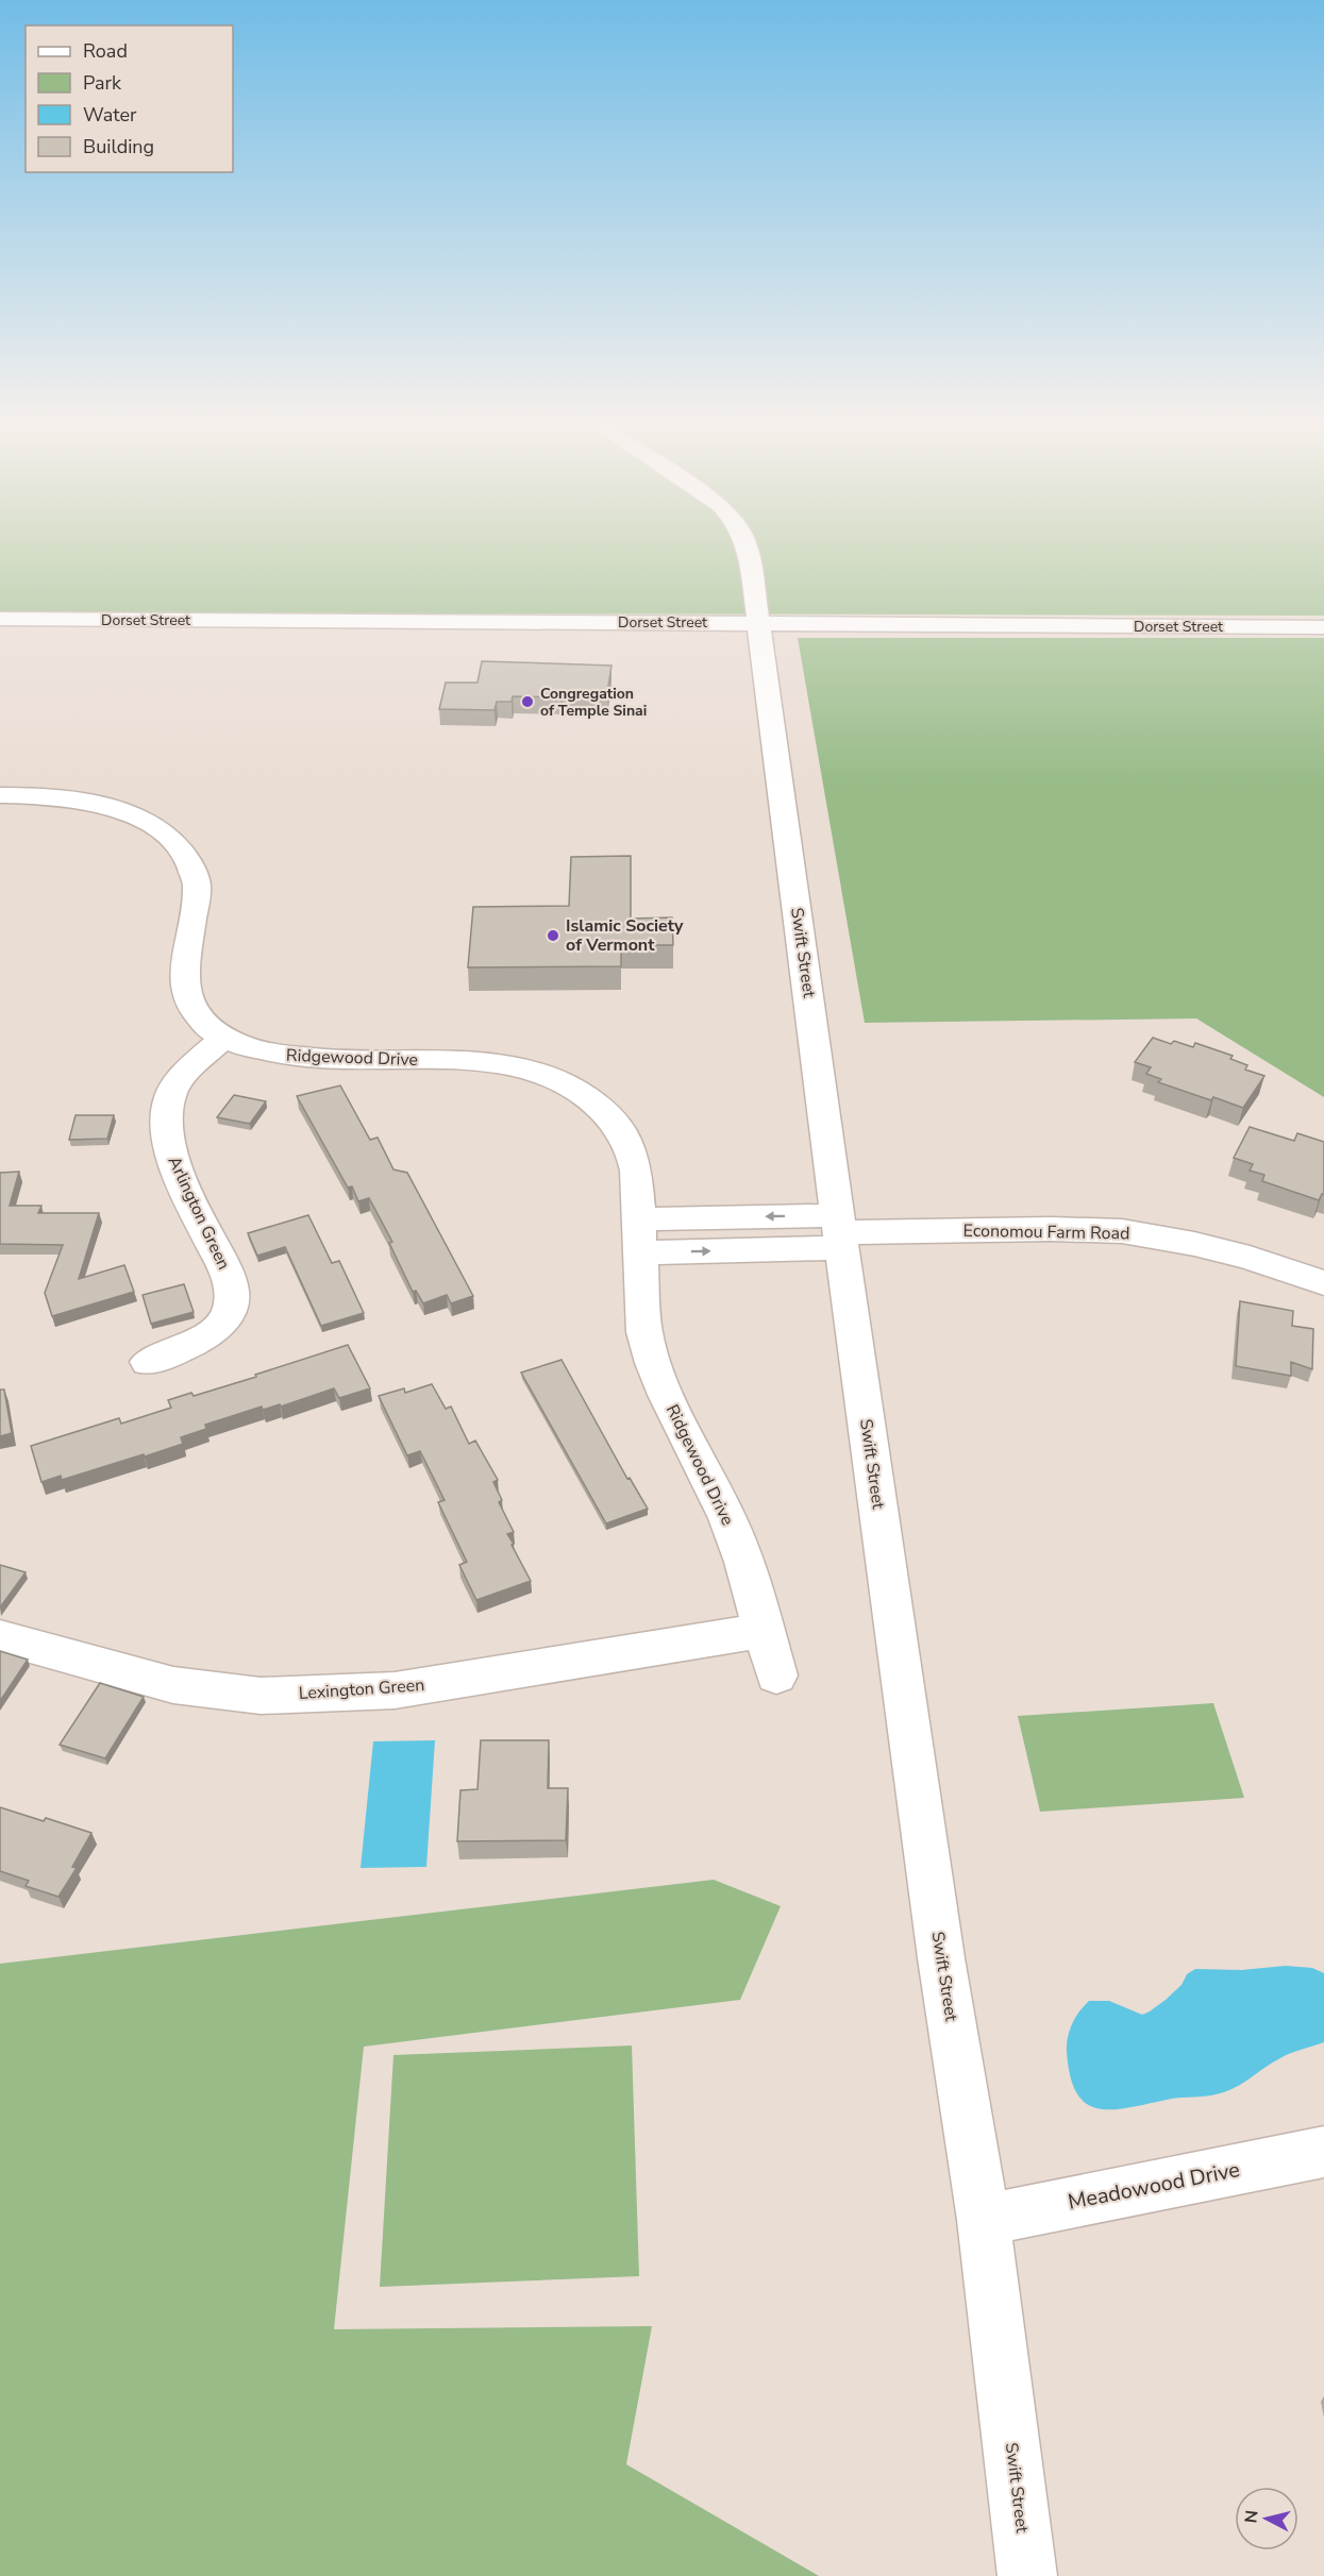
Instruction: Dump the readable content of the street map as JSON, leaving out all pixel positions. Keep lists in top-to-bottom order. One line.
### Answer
{"streets":{"street":["Dorset Street","Swift Street","Ridgewood Drive","Arlington Green","Economou Farm Road","Lexington Green","Meadowood Drive"]},"crossings":[["Dorset Street","Swift Street"],["Swift Street","Economou Farm Road"],["Swift Street","Meadowood Drive"],["Ridgewood Drive","Arlington Green"],["Ridgewood Drive","Lexington Green"]],"places":["Congregation of Temple Sinai","Islamic Society of Vermont"],"legend":["Road","Park","Water","Building"],"north":"left"}
